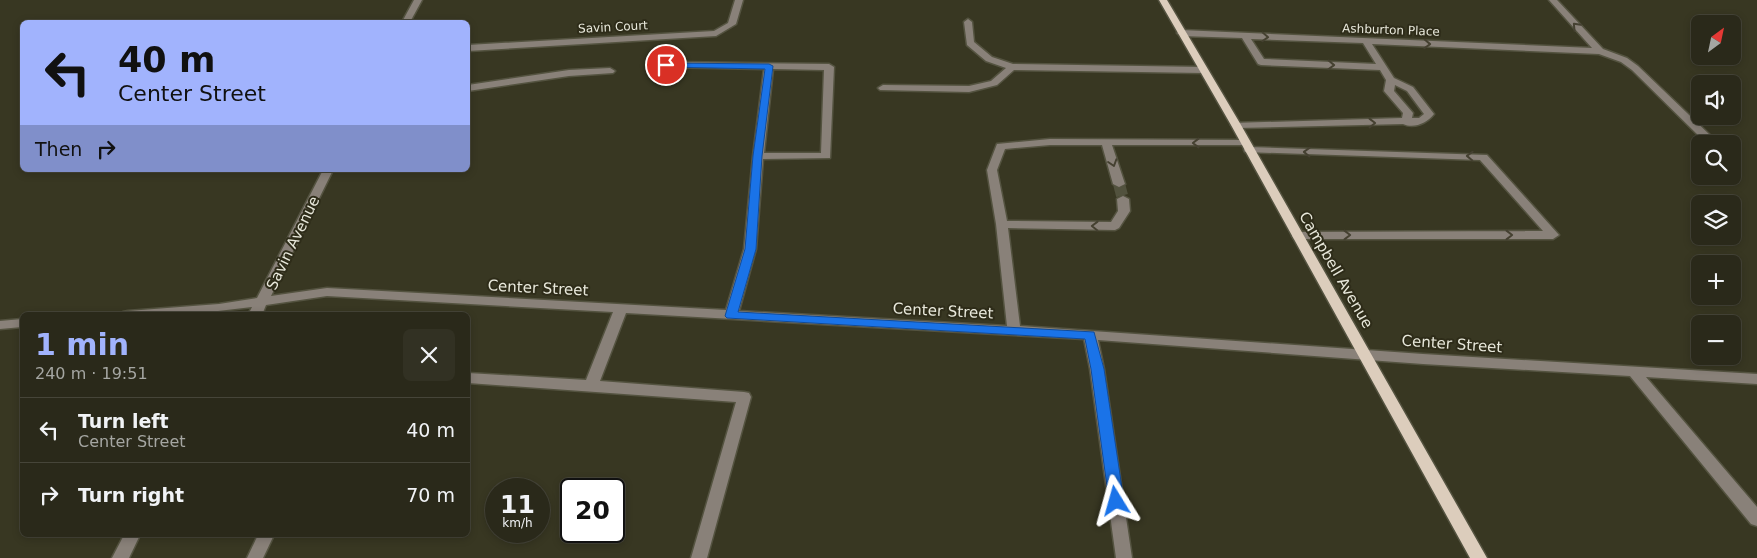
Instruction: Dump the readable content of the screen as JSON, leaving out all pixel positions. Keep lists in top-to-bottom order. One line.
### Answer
{"streets":{"main road":["Campbell Avenue"],"street":["Savin Court","Ashburton Place","Savin Avenue","Center Street"]},"crossings":[["Ashburton Place","Campbell Avenue"],["Savin Avenue","Center Street"],["Campbell Avenue","Center Street"]],"north":"top right","page":{"map_buttons":["+","−"],"turn":["40 m","Center Street"],"then":"Then","heading":["1 min","240 m · 19:51"],"list":[{"name":"Turn left","note":"Center Street","value":"40 m"},{"name":"Turn right","value":"70 m"}],"speed":"11 km/h","limit":"20"}}
